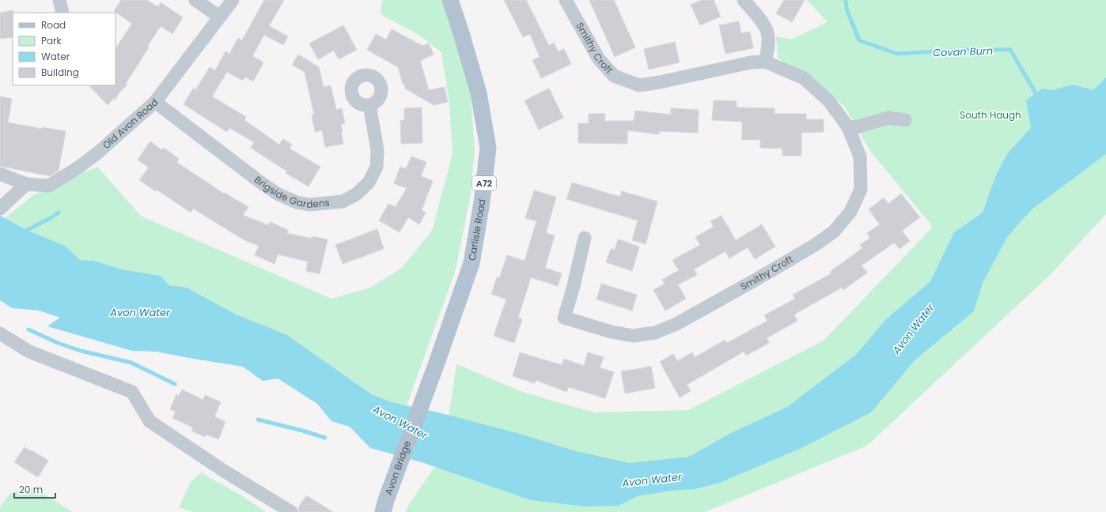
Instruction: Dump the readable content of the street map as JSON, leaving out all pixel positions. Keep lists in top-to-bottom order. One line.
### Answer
{"streets":{"main road":["A72","Carlisle Road","Avon Bridge"],"street":["Smithy Croft","Old Avon Road","Brigside Gardens"]},"crossings":[["Old Avon Road","Brigside Gardens"],["Carlisle Road","Avon Bridge"]],"water":["Covan Burn","Avon Water"],"parks":["South Haugh"],"legend":["Road","Park","Water","Building"],"scale_bar":"20 m"}
